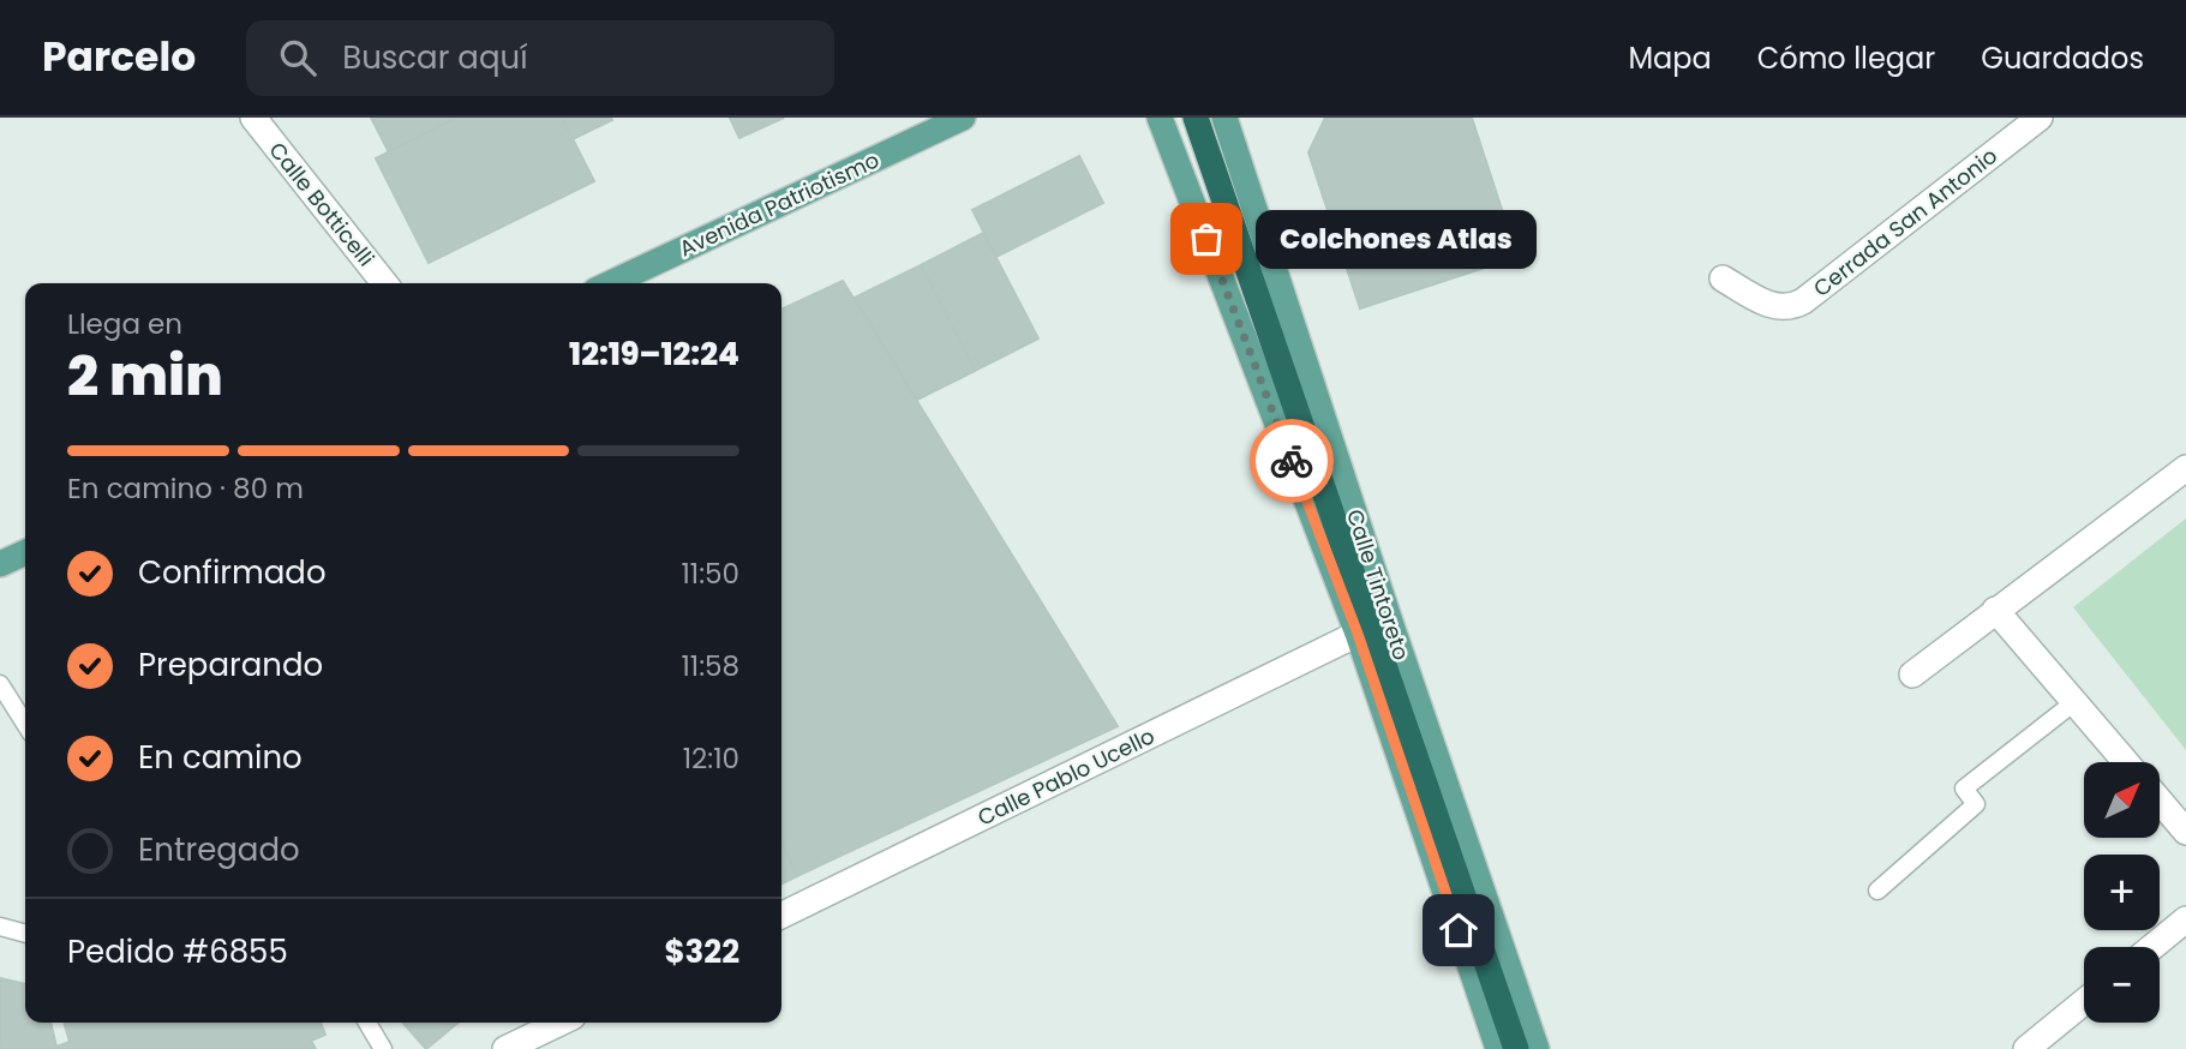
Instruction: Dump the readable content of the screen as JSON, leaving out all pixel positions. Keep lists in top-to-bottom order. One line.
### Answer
{"streets":{"main road":["Avenida Patriotismo","Calle Tintoreto"],"street":["Calle Botticelli","Cerrada San Antonio","Calle Pablo Ucello"]},"crossings":[["Calle Tintoreto","Calle Pablo Ucello"]],"places":["Colchones Atlas"],"north":"top right","page":{"header":"Parcelo","search":"Buscar aquí","nav":["Mapa","Cómo llegar","Guardados"],"bubble":"Colchones Atlas","heading":["2 min","Llega en","12:19–12:24"],"panel":["Pedido #6855","$322"],"bar":"En camino · 80 m","list":[["Confirmado","11:50"],["Preparando","11:58"],["En camino","12:10"],"Entregado"],"map_buttons":["+","−"]}}
